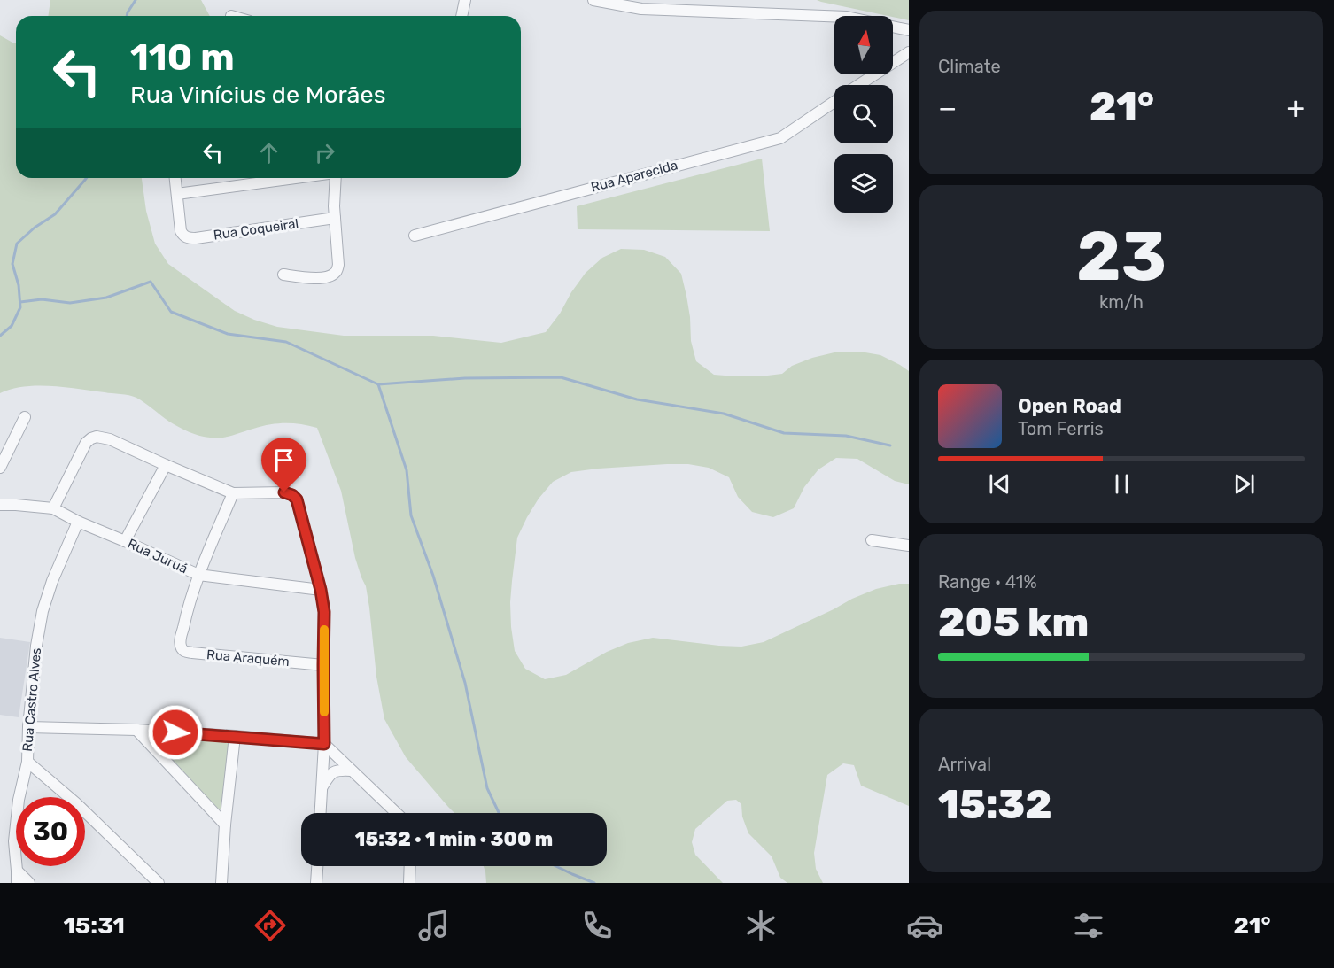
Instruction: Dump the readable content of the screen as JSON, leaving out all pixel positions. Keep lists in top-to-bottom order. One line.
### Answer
{"streets":{"street":["Rua Aparecida","Rua Coqueiral","Rua Juruá","Rua Araquém","Rua Castro Alves"]},"crossings":[["Rua Juruá","Rua Araquém"],["Rua Juruá","Rua Castro Alves"]],"north":"top","page":{"tile":["Climate",["23","km/h"],["Range · 41%","205 km"],["Arrival","15:32"]],"turn":["110 m","Rua Vinícius de Morães"],"heat":["−","21°","+"],"song":["Open Road","Tom Ferris"],"limit":"30","trip":"15:32 · 1 min · 300 m","tabs":["15:31","21°"]}}
